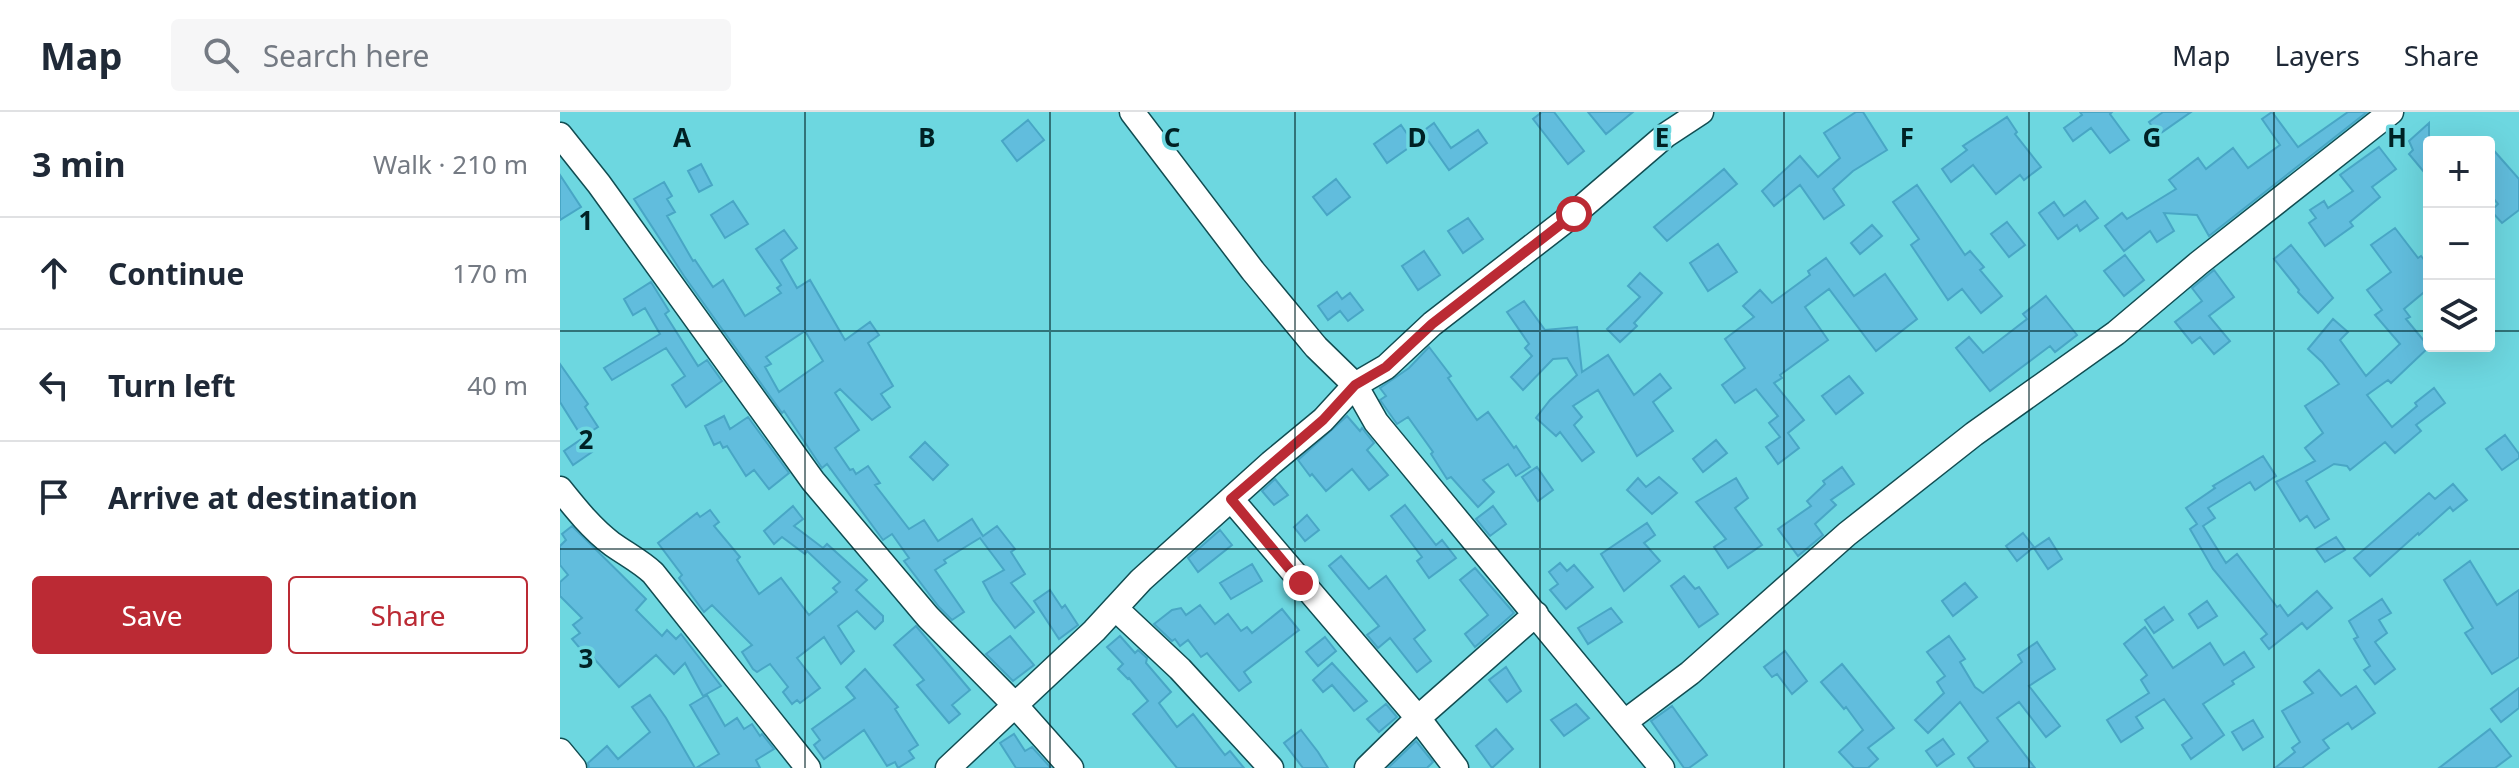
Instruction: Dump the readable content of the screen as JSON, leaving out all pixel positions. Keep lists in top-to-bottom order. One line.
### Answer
{"page":{"header":"Map","search":"Search here","nav":["Map","Layers","Share"],"heading":["3 min","Walk · 210 m"],"map_buttons":["+","−"],"list":[["Continue","170 m"],["Turn left","40 m"],"Arrive at destination"],"buttons":["Save","Share"]},"grid":{"columns":["A","B","C","D","E","F","G","H"],"rows":["1","2","3"]}}
